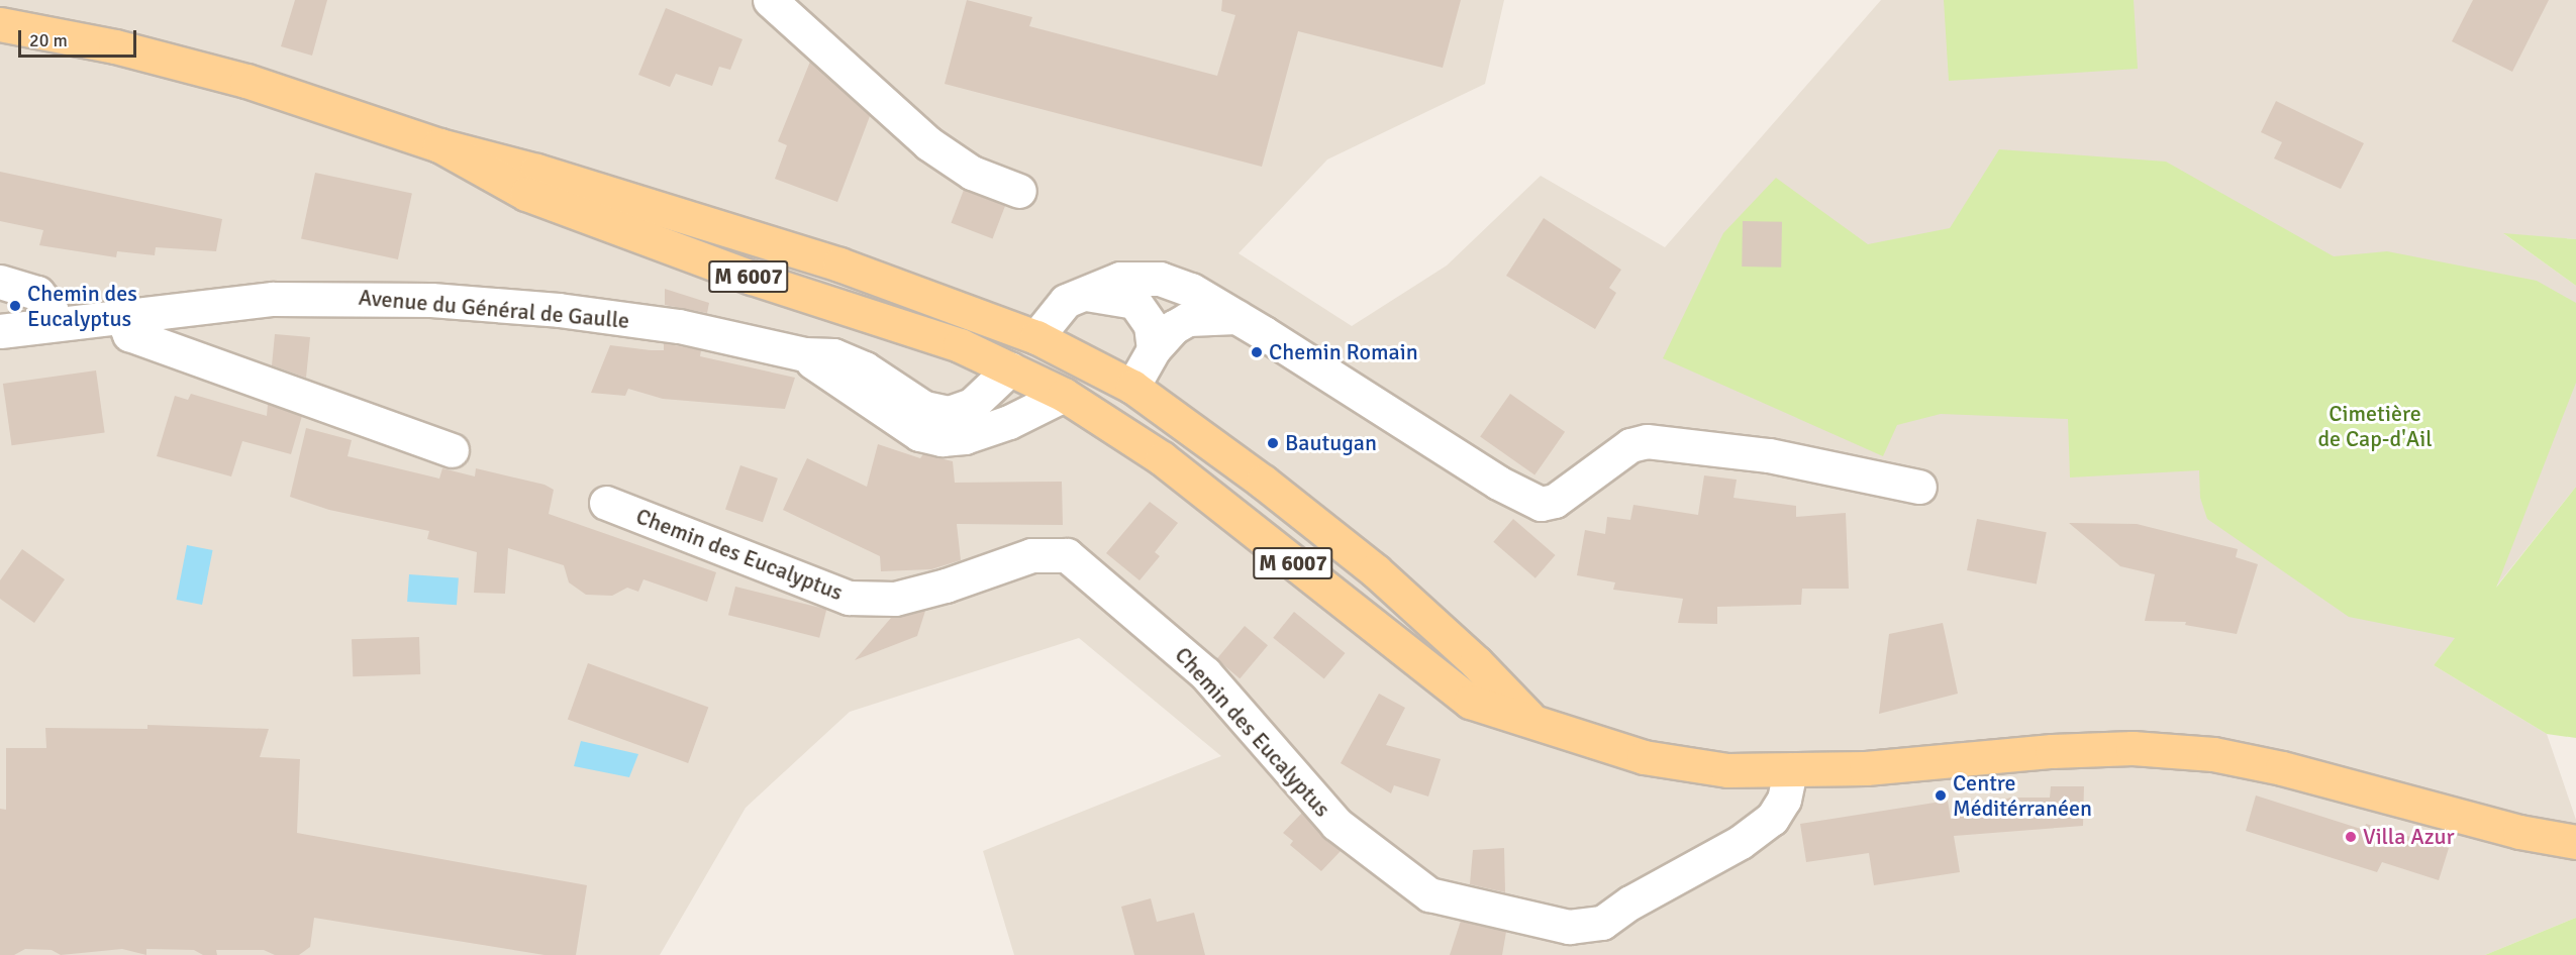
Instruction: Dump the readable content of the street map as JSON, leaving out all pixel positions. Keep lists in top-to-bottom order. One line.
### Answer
{"streets":{"main road":["M 6007"],"street":["Avenue du Général de Gaulle","Chemin des Eucalyptus"]},"crossings":[["M 6007","Avenue du Général de Gaulle"],["M 6007","Chemin des Eucalyptus"]],"parks":["Cimetière de Cap-d'Ail"],"places":["Chemin des Eucalyptus","Chemin Romain","Bautugan","Centre Méditérranéen","Villa Azur"],"scale_bar":"20 m"}
